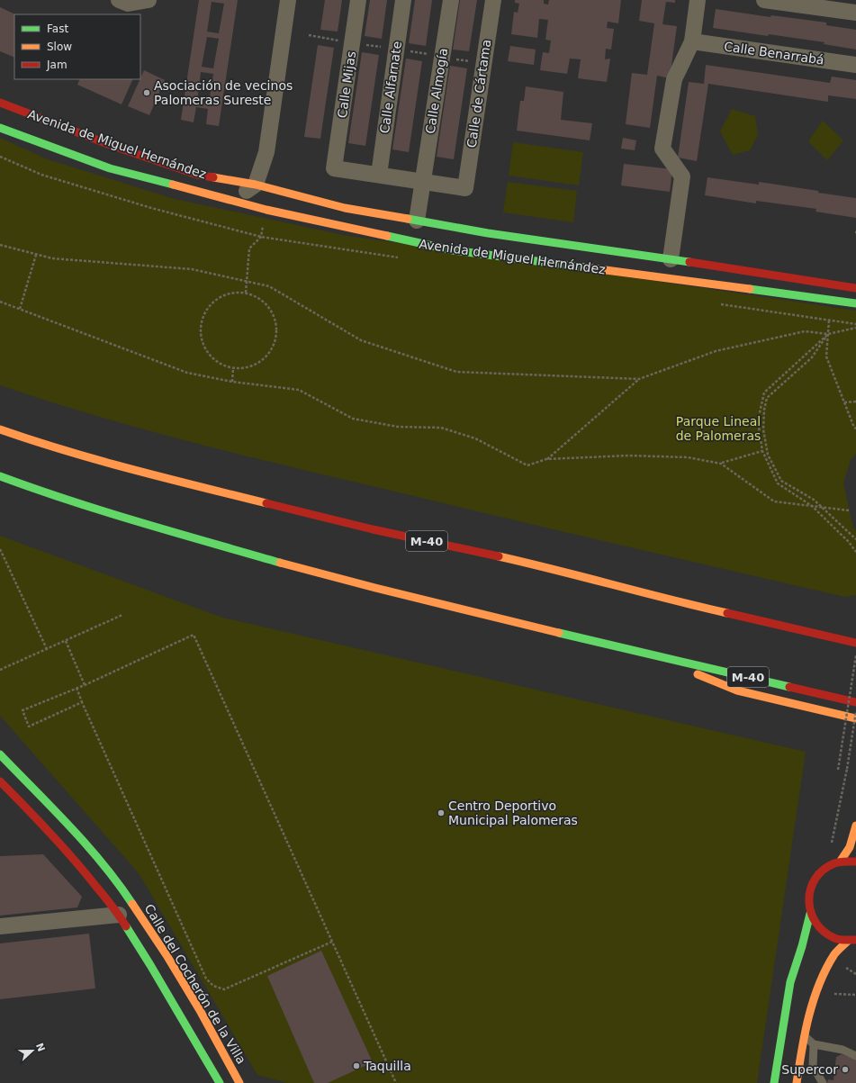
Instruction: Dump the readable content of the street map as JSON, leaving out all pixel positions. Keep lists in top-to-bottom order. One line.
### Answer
{"streets":{"main road":["Avenida de Miguel Hernández","M-40","Calle del Cocherón de la Villa"],"street":["Calle Benarrabá","Calle Mijas","Calle Alfarnate","Calle Almogía","Calle de Cártama"]},"crossings":[["Calle Mijas","Calle Alfarnate"],["Calle Almogía","Calle de Cártama"],["Calle Almogía","Avenida de Miguel Hernández"]],"parks":["Parque Lineal de Palomeras"],"places":["Asociación de vecinos Palomeras Sureste","Centro Deportivo Municipal Palomeras","Taquilla","Supercor"],"legend":["Fast","Slow","Jam"],"north":"right"}
